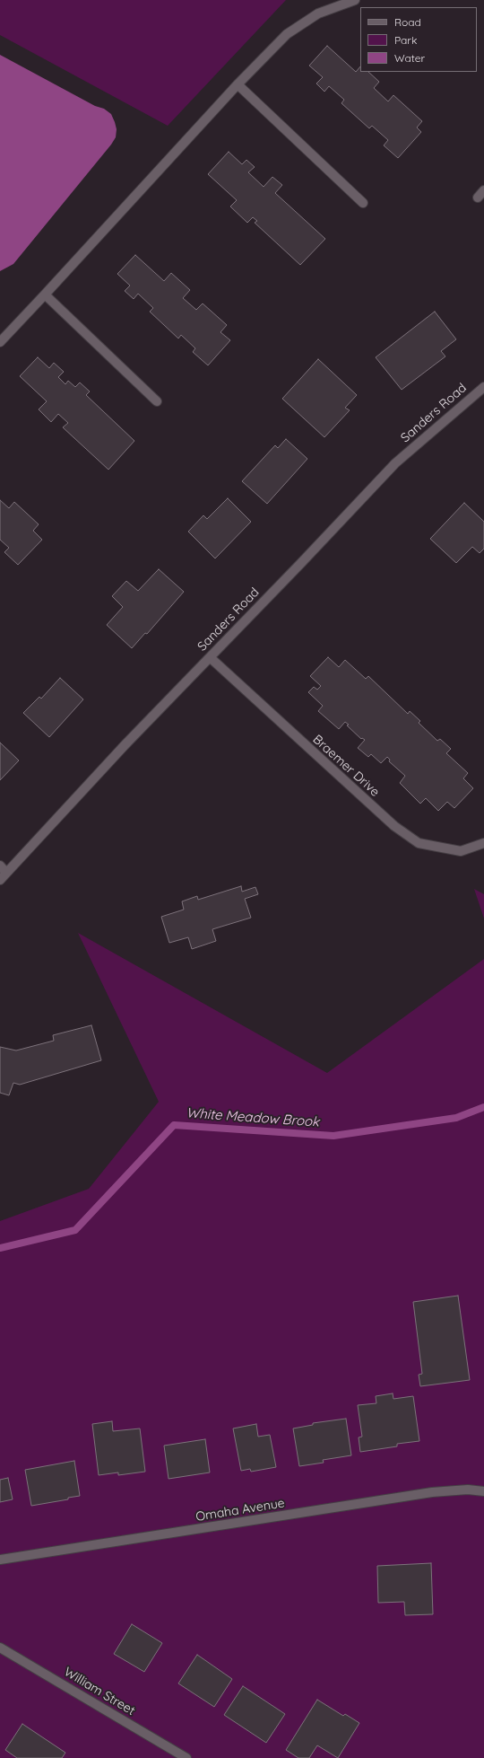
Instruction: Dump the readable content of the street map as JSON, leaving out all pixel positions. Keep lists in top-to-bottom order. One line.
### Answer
{"streets":{"street":["Sanders Road","Braemer Drive","Omaha Avenue","William Street"]},"crossings":[["Sanders Road","Braemer Drive"]],"water":["White Meadow Brook"],"legend":["Road","Park","Water"]}
